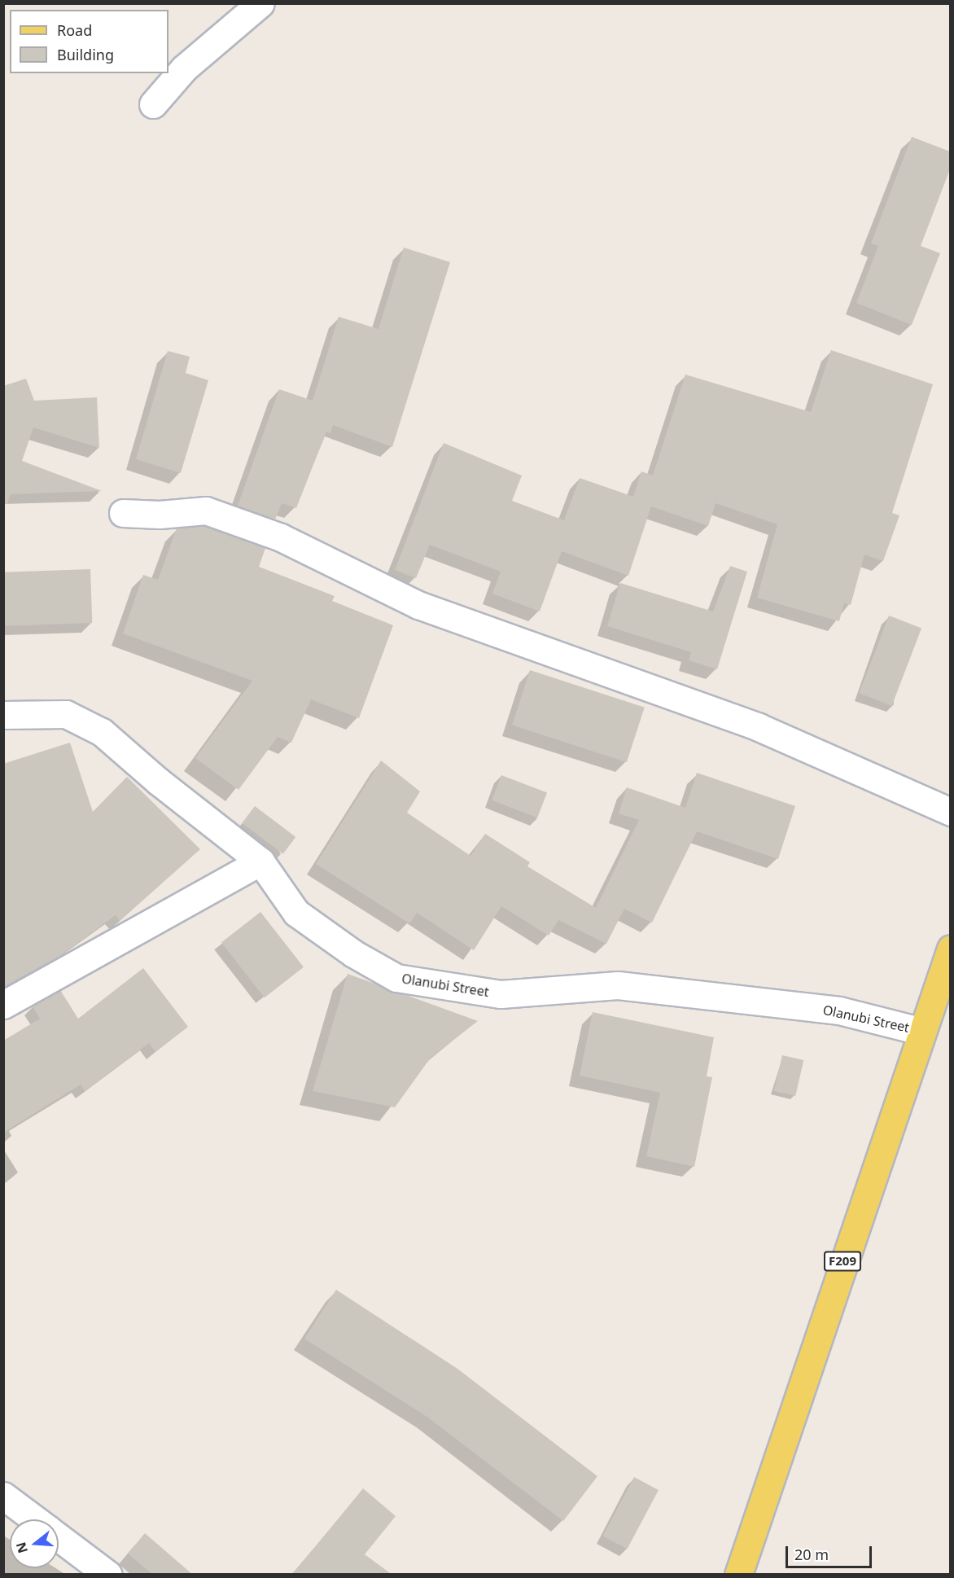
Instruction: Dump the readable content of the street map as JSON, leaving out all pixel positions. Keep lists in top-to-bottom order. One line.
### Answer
{"streets":{"main road":["F209"],"street":["Olanubi Street"]},"crossings":[["Olanubi Street","F209"]],"legend":["Road","Building"],"scale_bar":"20 m","north":"left"}
